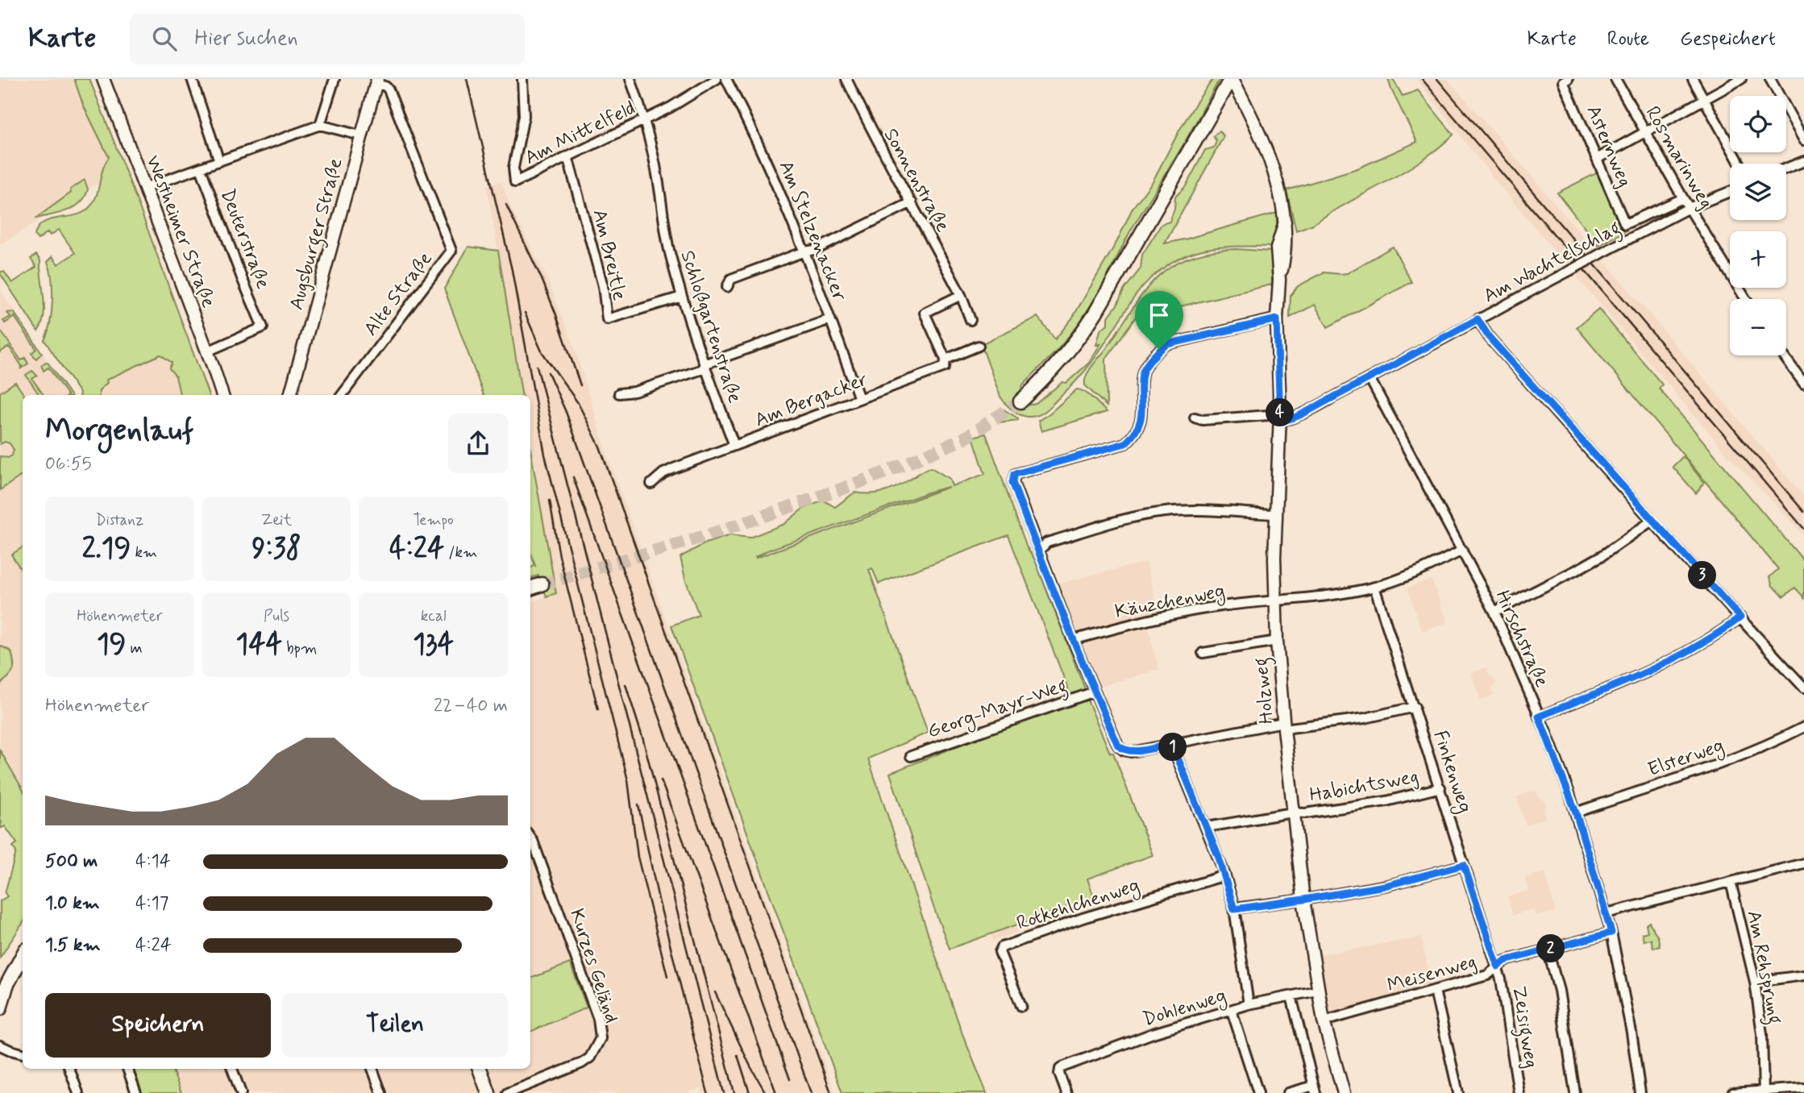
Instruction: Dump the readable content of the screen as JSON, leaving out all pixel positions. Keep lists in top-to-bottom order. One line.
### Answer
{"streets":{"street":["Am Mittelfeld","Asternweg","Rosmarinweg","Sonnenstraße","Am Stelzenacker","Westheimer Straße","Augsburger Straße","Deuterstraße","Am Breitle","Am Wachtelschlag","Alte Straße","Schloßgartenstraße","Am Bergacker","Käuzchenweg","Hirschstraße","Holzweg","Georg-Mayr-Weg","Elsterweg","Finkenweg","Habichtsweg","Rotkehlchenweg","Kurzes Geländ","Am Rehsprung","Meisenweg","Dohlenweg","Zeisigweg"]},"crossings":[["Am Mittelfeld","Am Breitle"],["Am Mittelfeld","Schloßgartenstraße"],["Asternweg","Rosmarinweg"],["Rosmarinweg","Am Wachtelschlag"],["Am Stelzenacker","Am Bergacker"],["Westheimer Straße","Deuterstraße"],["Augsburger Straße","Alte Straße"],["Am Breitle","Schloßgartenstraße"],["Am Wachtelschlag","Hirschstraße"],["Am Wachtelschlag","Holzweg"],["Schloßgartenstraße","Am Bergacker"],["Käuzchenweg","Hirschstraße"],["Käuzchenweg","Holzweg"],["Käuzchenweg","Finkenweg"],["Hirschstraße","Elsterweg"],["Hirschstraße","Meisenweg"],["Holzweg","Habichtsweg"],["Holzweg","Meisenweg"],["Holzweg","Dohlenweg"],["Finkenweg","Habichtsweg"],["Finkenweg","Meisenweg"],["Finkenweg","Zeisigweg"],["Meisenweg","Zeisigweg"]],"page":{"header":"Karte","search":"Hier suchen","nav":["Karte","Route","Gespeichert"],"map_buttons":["+","−"],"heading":["Morgenlauf","06:55"],"pins":["4","3","1","2"],"stats":[["Distanz","2.19 km"],["Zeit","9:38"],["Tempo","4:24 /km"],["Höhenmeter","19 m"],["Puls","144 bpm"],["kcal","134"]],"chart":["Höhenmeter","22–40 m"],"list":[{"name":"500 m","note":"4:14"},{"name":"1.0 km","note":"4:17"},{"name":"1.5 km","note":"4:24"}],"buttons":["Speichern","Teilen"]}}
